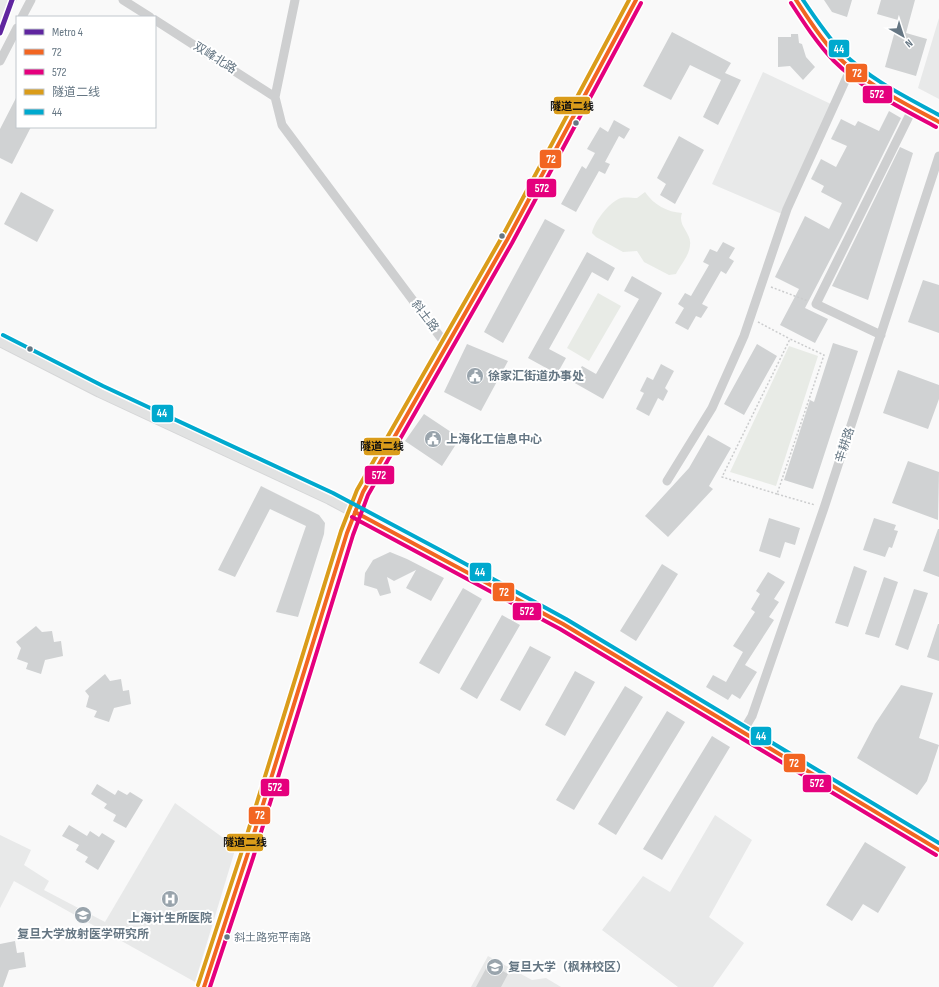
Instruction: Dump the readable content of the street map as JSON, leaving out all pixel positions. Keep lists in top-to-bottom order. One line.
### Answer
{"streets":{"street":["双峰北路","斜土路","辛耕路"]},"crossings":[["双峰北路","斜土路"]],"places":{"public building":["徐家汇街道办事处","上海化工信息中心"],"hospital":["上海计生所医院"],"school or university":["复旦大学放射医学研究所","复旦大学（枫林校区）"],"other":["斜土路宛平南路"]},"lines":["metro line 4","transit line 72","transit line 隧道二线","transit line 44","transit line 572"],"legend":["Metro 4","72","572","隧道二线","44"],"north":"bottom right"}
